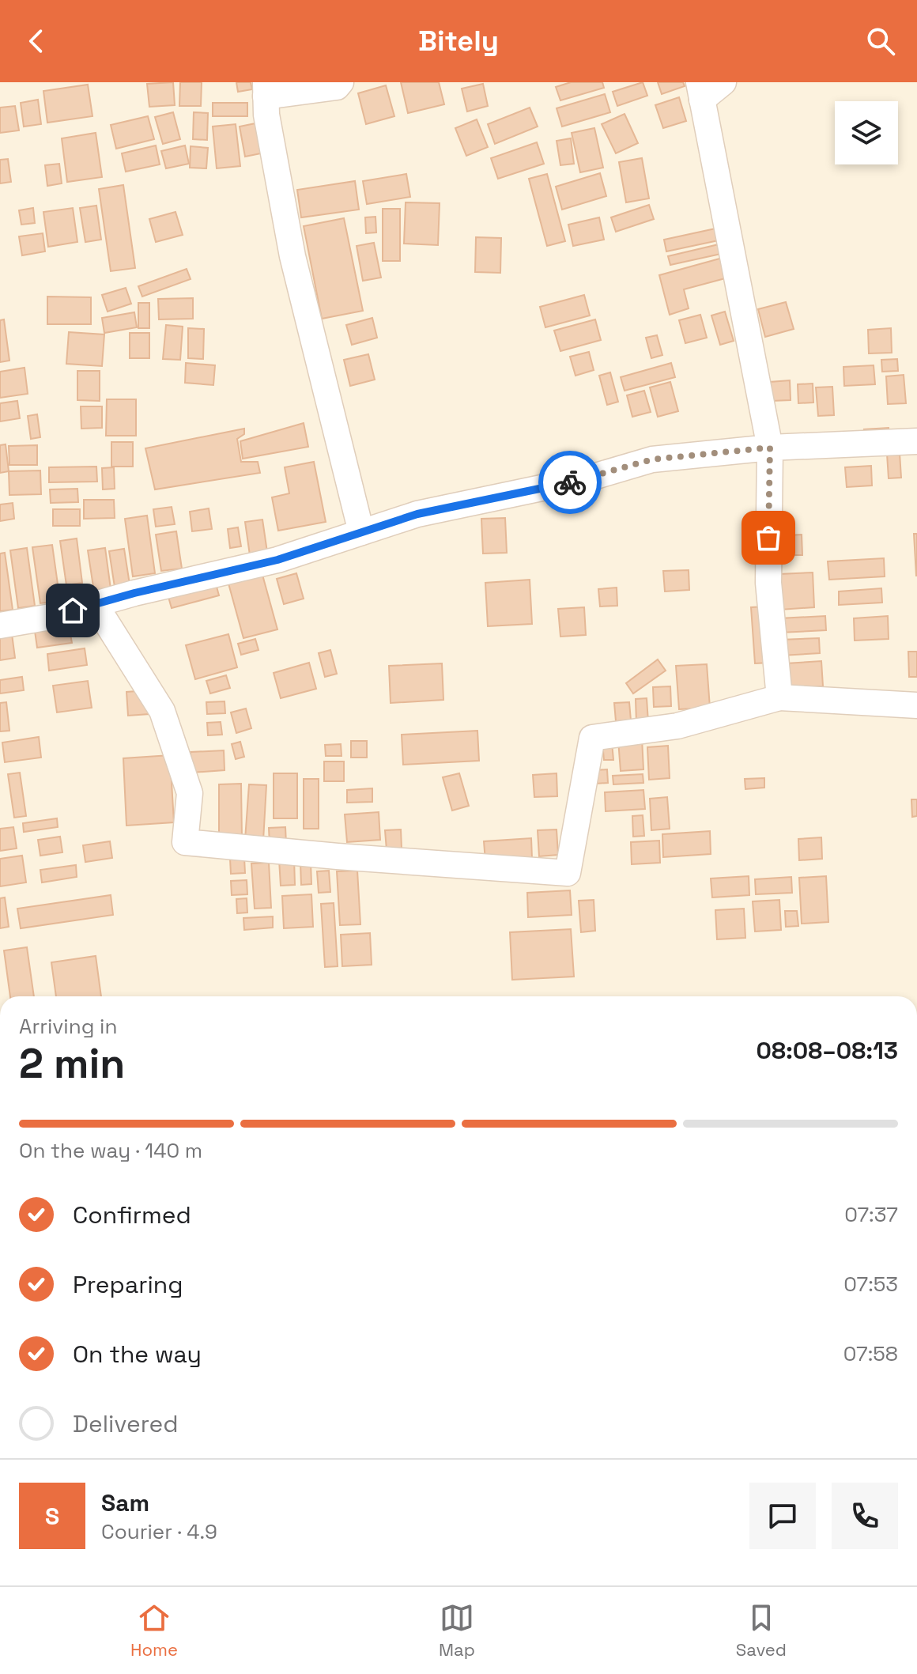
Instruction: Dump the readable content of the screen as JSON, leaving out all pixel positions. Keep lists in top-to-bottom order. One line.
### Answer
{"page":{"header":"Bitely","heading":["2 min","Arriving in","08:08–08:13"],"panel":["Sam","Courier · 4.9"],"bar":"On the way · 140 m","list":[["Confirmed","07:37"],["Preparing","07:53"],["On the way","07:58"],"Delivered"],"round":"S","tabs":["Home","Map","Saved"]}}
